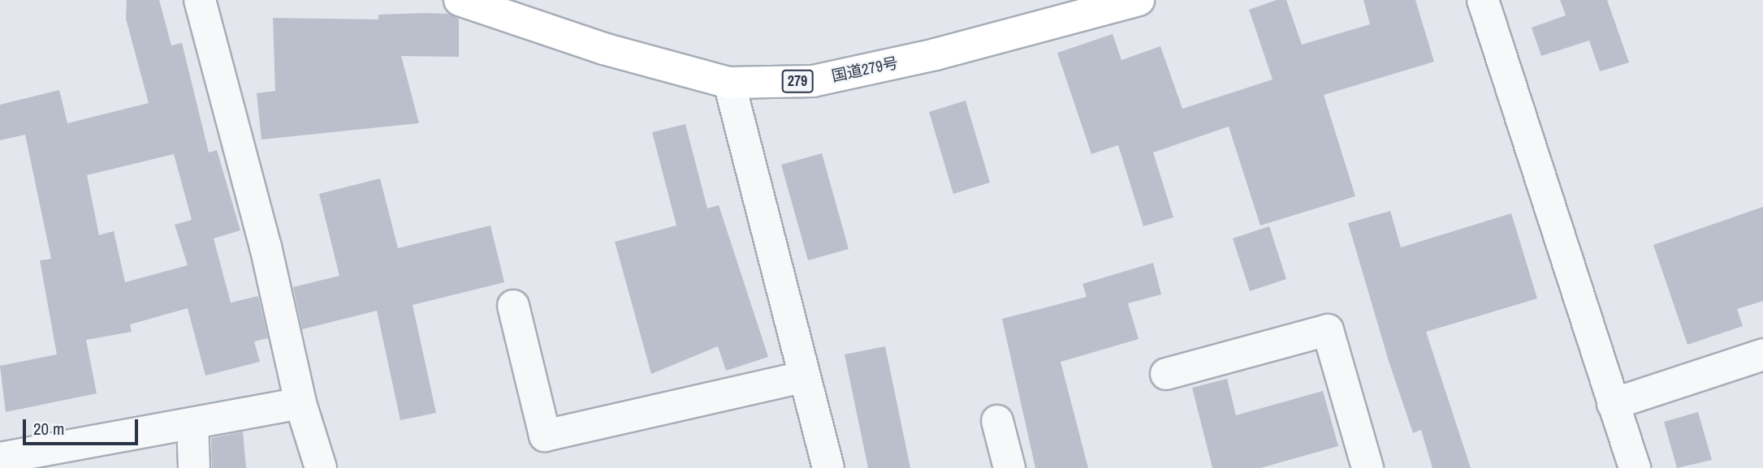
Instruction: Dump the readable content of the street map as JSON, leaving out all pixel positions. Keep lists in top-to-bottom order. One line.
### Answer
{"streets":{"highway":["国道279号","279"]},"scale_bar":"20 m"}
